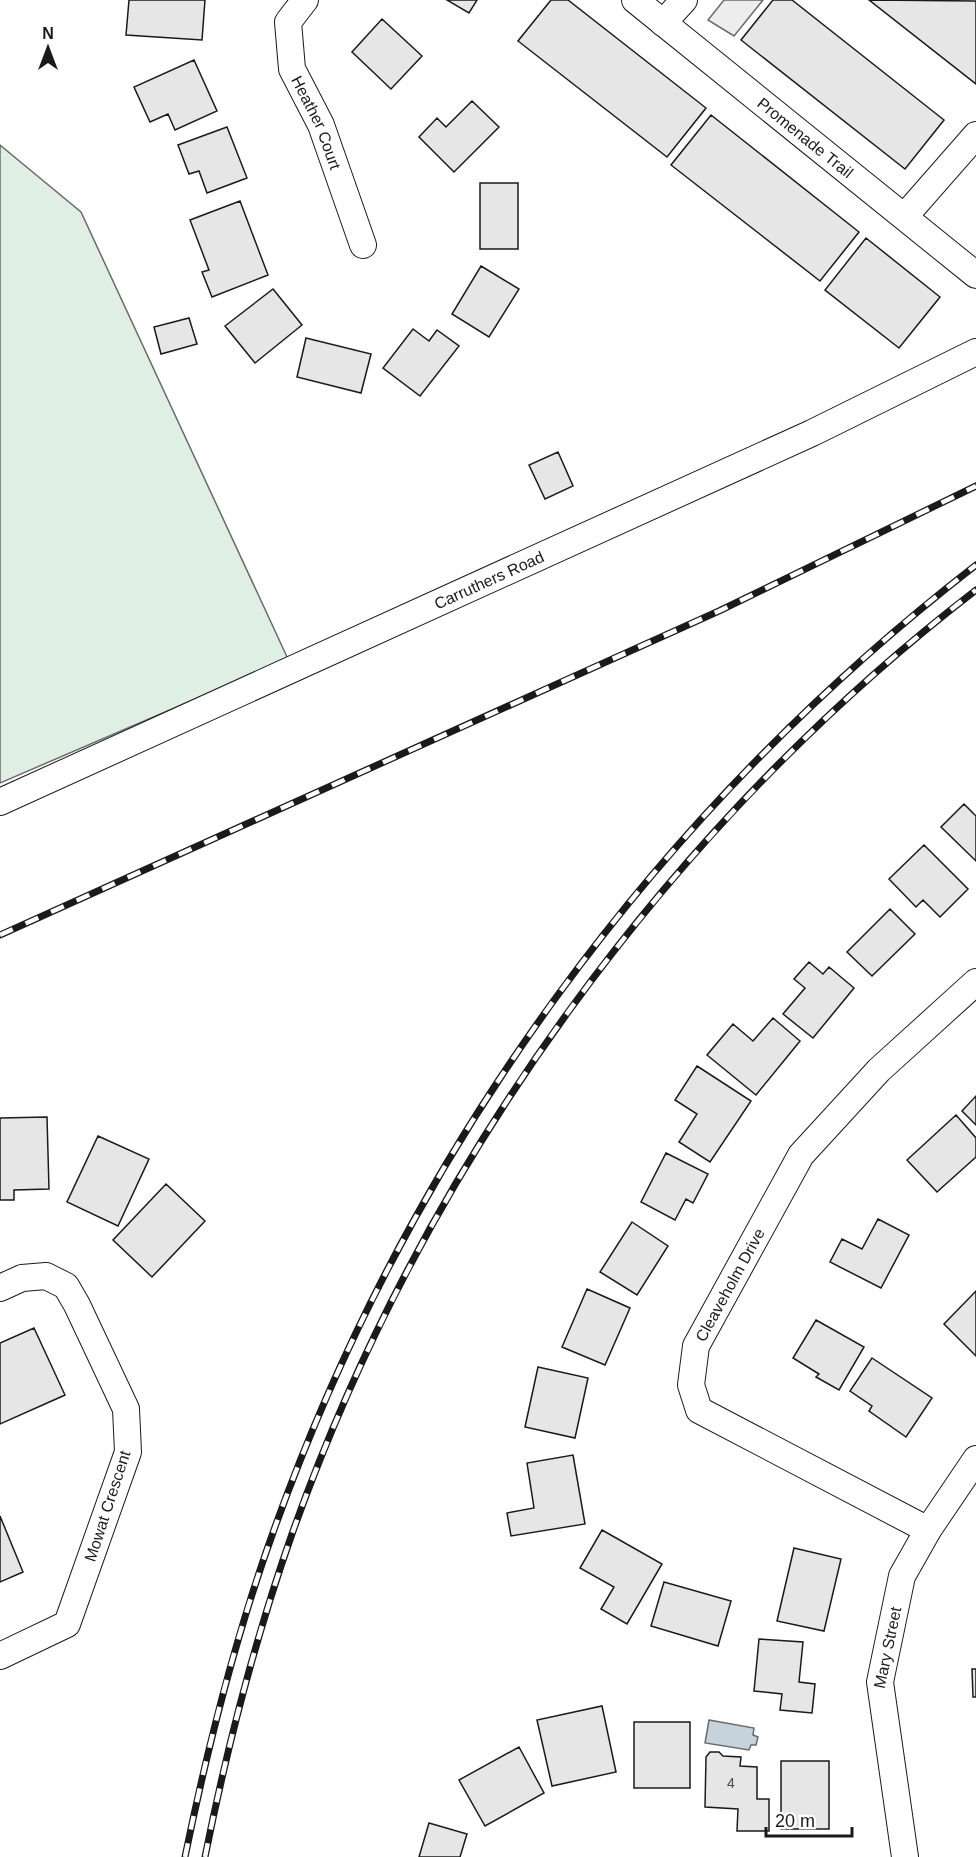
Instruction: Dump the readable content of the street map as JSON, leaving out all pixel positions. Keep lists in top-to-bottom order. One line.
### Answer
{"streets":{"street":["Heather Court","Promenade Trail","Carruthers Road","Cleaveholm Drive","Mowat Crescent","Mary Street"]},"crossings":[["Cleaveholm Drive","Mary Street"]],"house_numbers":["4"],"scale_bar":"20 m","north":"top"}
